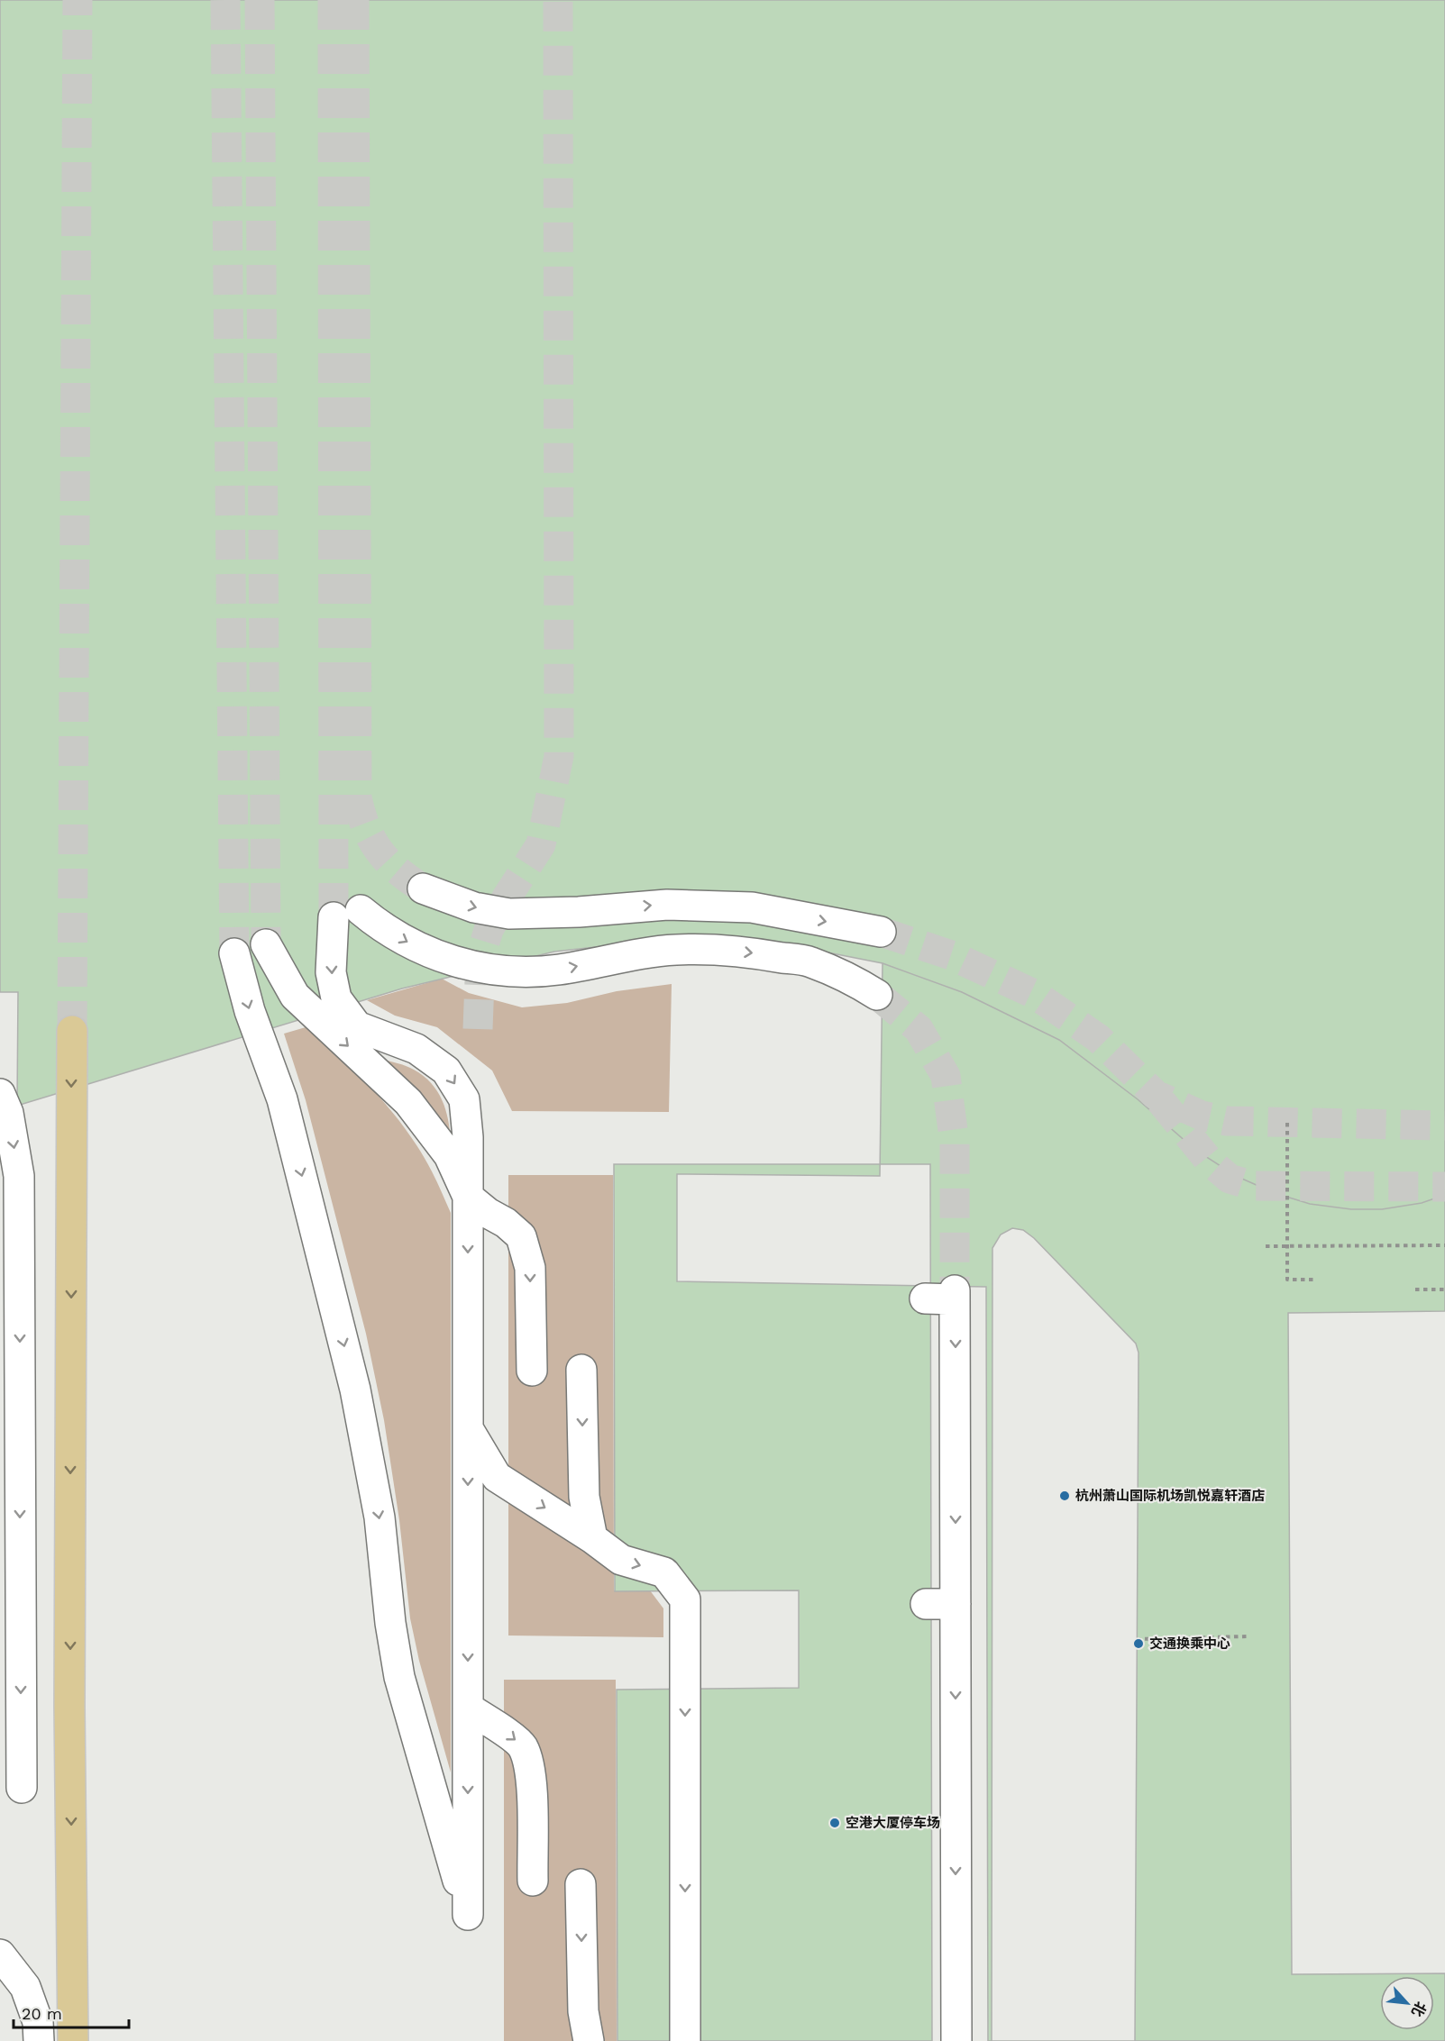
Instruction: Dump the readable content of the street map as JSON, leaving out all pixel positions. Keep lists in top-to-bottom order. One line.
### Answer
{"places":["杭州萧山国际机场凯悦嘉轩酒店","交通换乘中心","空港大厦停车场"],"scale_bar":"20 m","north":"bottom right"}
